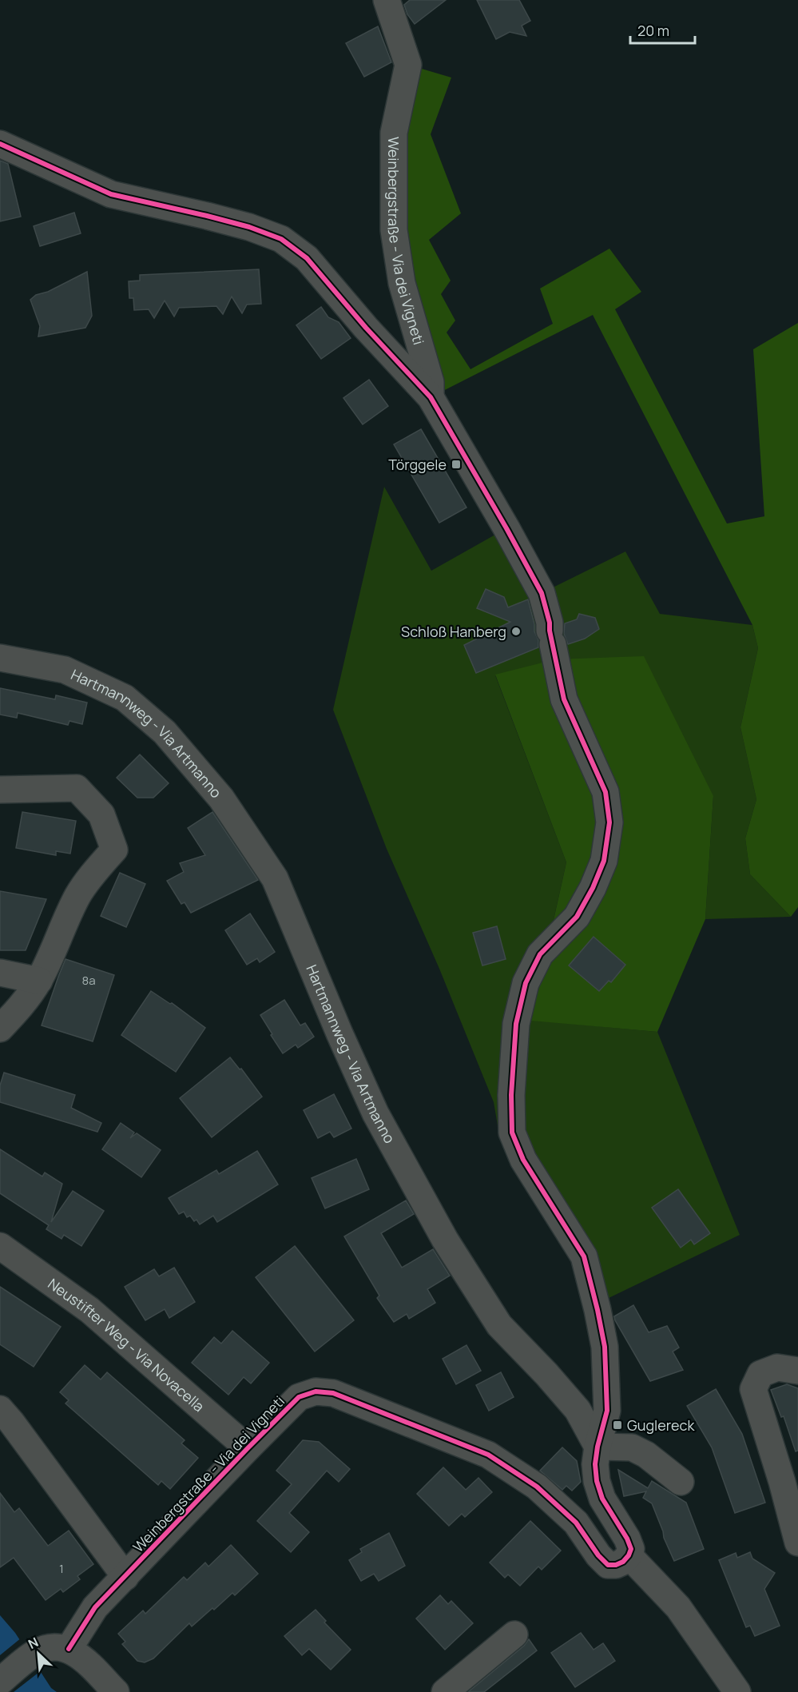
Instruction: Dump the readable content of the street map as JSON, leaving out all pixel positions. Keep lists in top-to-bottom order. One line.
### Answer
{"streets":{"street":["Weinbergstraße - Via dei Vigneti","Hartmannweg - Via Artmanno","Neustifter Weg - Via Novacella"]},"crossings":[["Weinbergstraße - Via dei Vigneti","Hartmannweg - Via Artmanno"],["Weinbergstraße - Via dei Vigneti","Neustifter Weg - Via Novacella"]],"places":{"transit":["Törggele","Guglereck"],"other":["Schloß Hanberg"]},"house_numbers":["8a","1"],"scale_bar":"20 m","north":"top left"}
